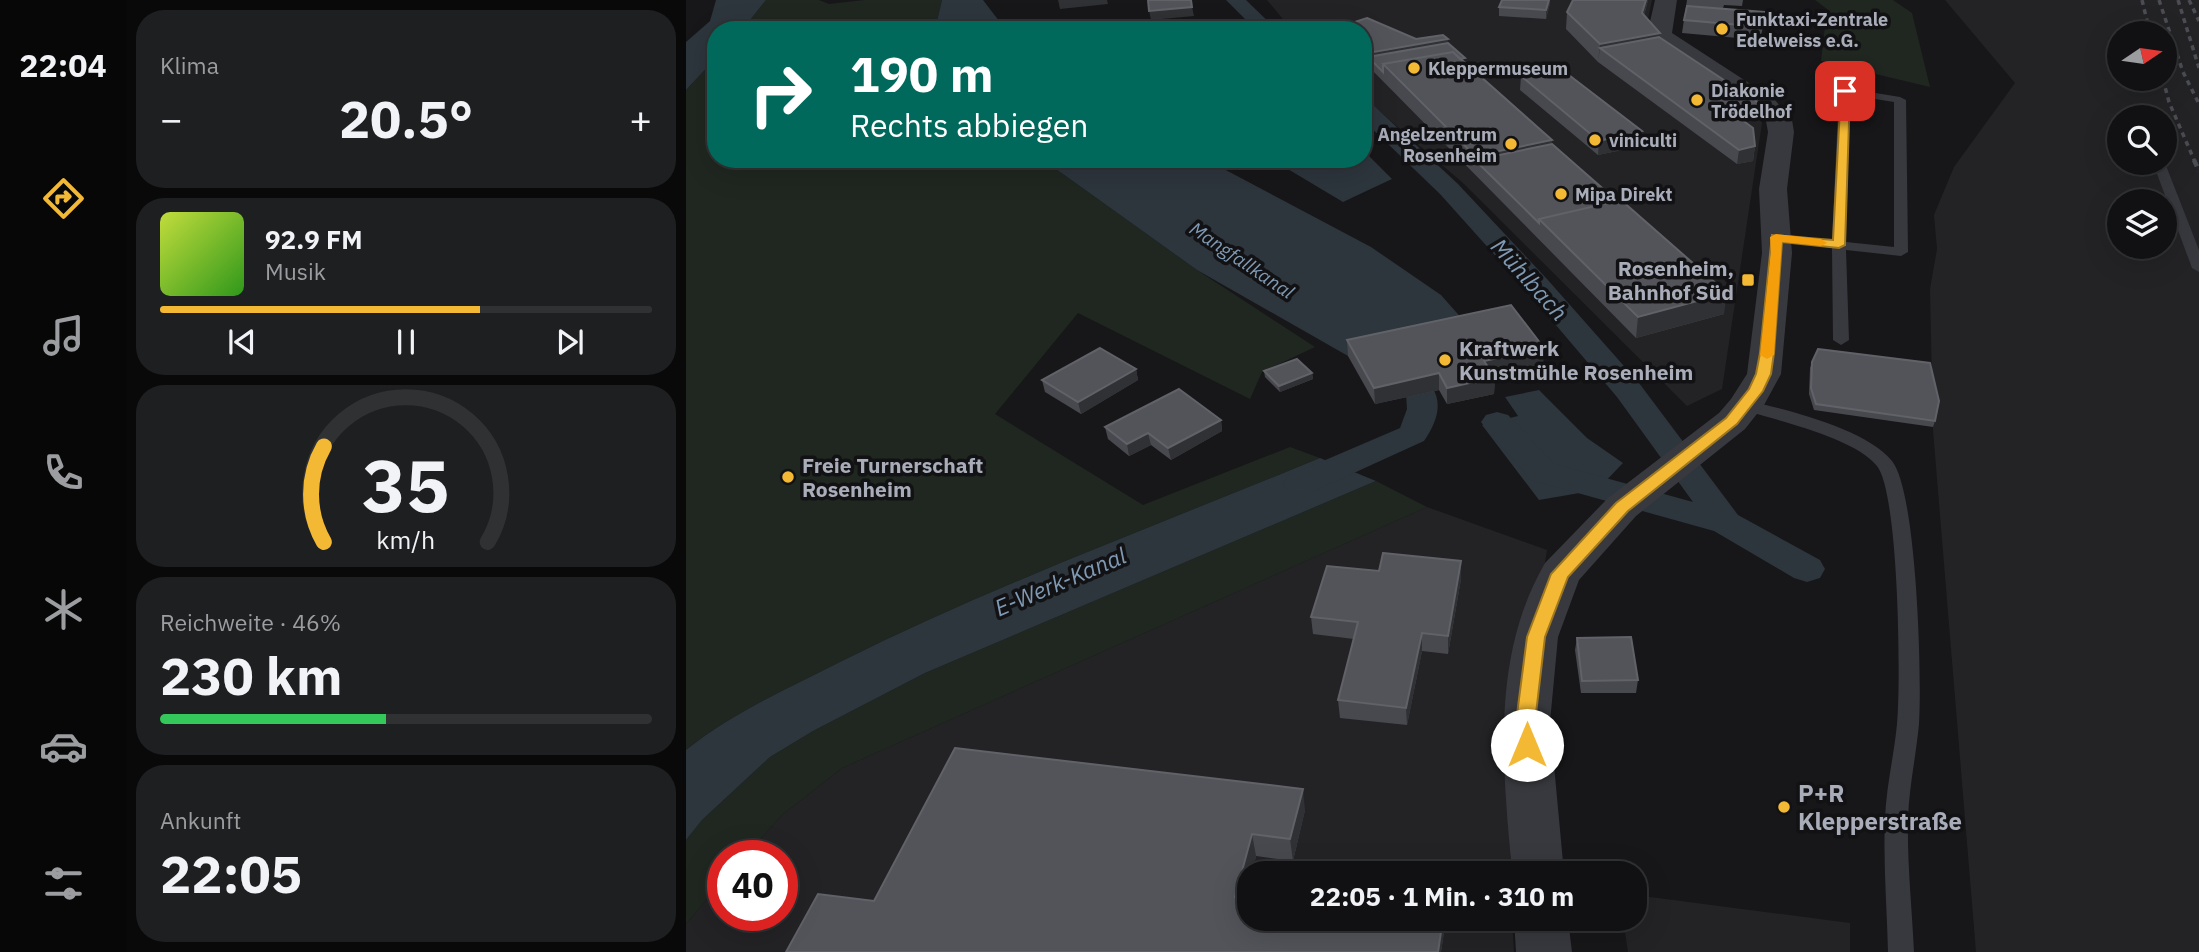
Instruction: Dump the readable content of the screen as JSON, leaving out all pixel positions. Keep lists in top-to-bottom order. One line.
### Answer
{"water":["Mangfallkanal","Mühlbach","E-Werk-Kanal"],"places":{"other":["Funktaxi-Zentrale Edelweiss e.G.","Kleppermuseum","Diakonie Trödelhof","viniculti","Angelzentrum Rosenheim","Mipa Direkt","Kraftwerk Kunstmühle Rosenheim","Freie Turnerschaft Rosenheim","P+R Klepperstraße"],"transit":["Rosenheim, Bahnhof Süd"]},"north":"right","page":{"tabs":"22:04","tile":["Klima",["Reichweite · 46%","230 km"],["Ankunft","22:05"]],"turn":["190 m","Rechts abbiegen"],"heat":["−","20.5°","+"],"song":["92.9 FM","Musik"],"limit":"40","trip":"22:05 · 1 Min. · 310 m","gauge":["35","km/h"]}}
